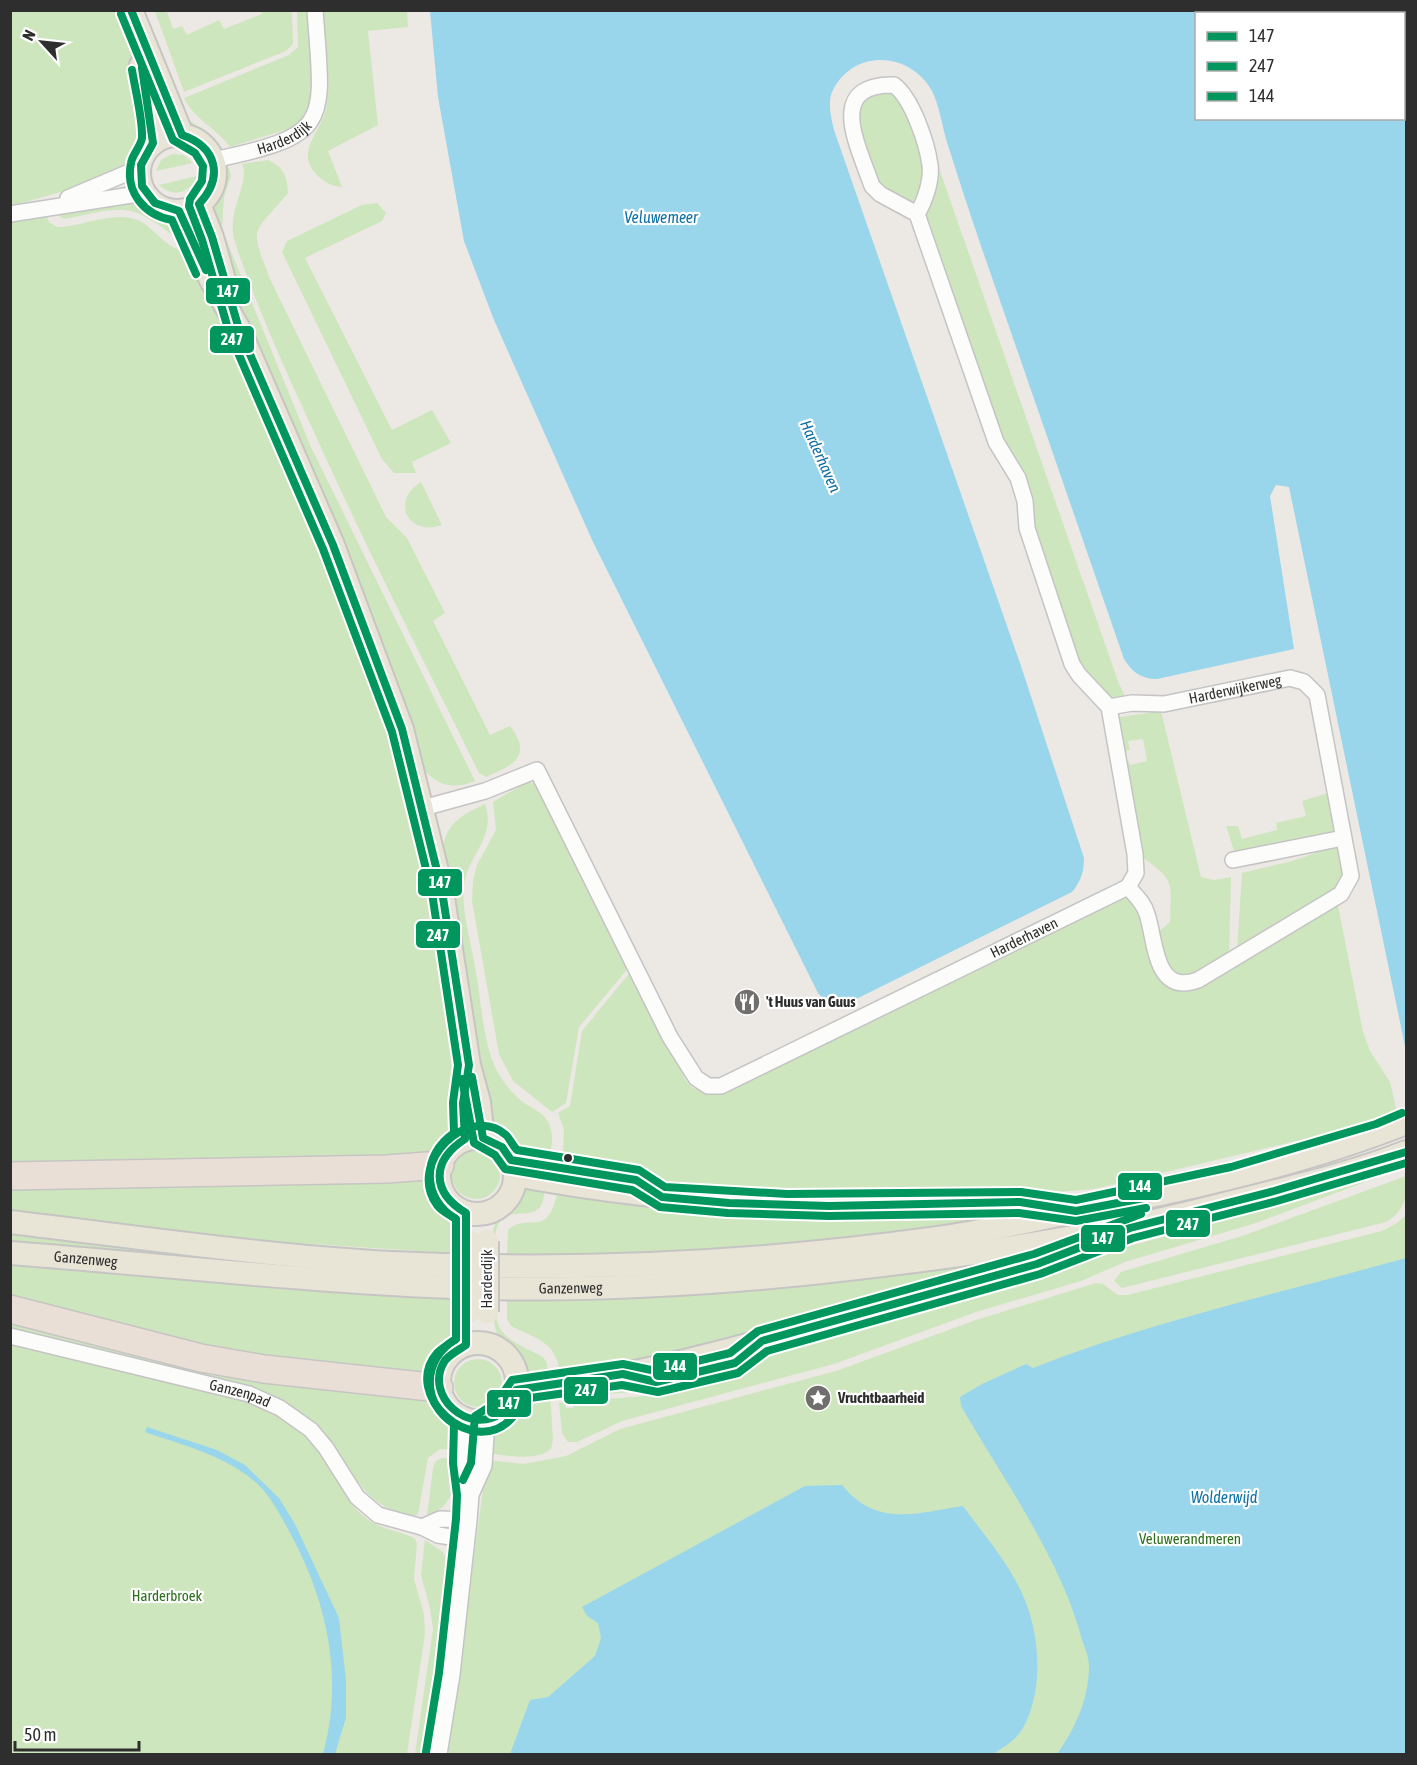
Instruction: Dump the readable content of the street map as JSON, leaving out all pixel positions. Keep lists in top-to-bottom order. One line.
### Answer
{"streets":{"main road":["Harderdijk","Ganzenweg"],"street":["Harderwijkerweg","Harderhaven","Ganzenpad"]},"crossings":[["Harderwijkerweg","Harderhaven"]],"water":["Veluwemeer","Harderhaven","Wolderwijd"],"parks":["Veluwerandmeren","Harderbroek"],"places":{"restaurant":["'t Huus van Guus"],"place":["Vruchtbaarheid"]},"lines":["transit line 147","transit line 247","transit line 144"],"legend":["147","247","144"],"scale_bar":"50 m","north":"top left"}
